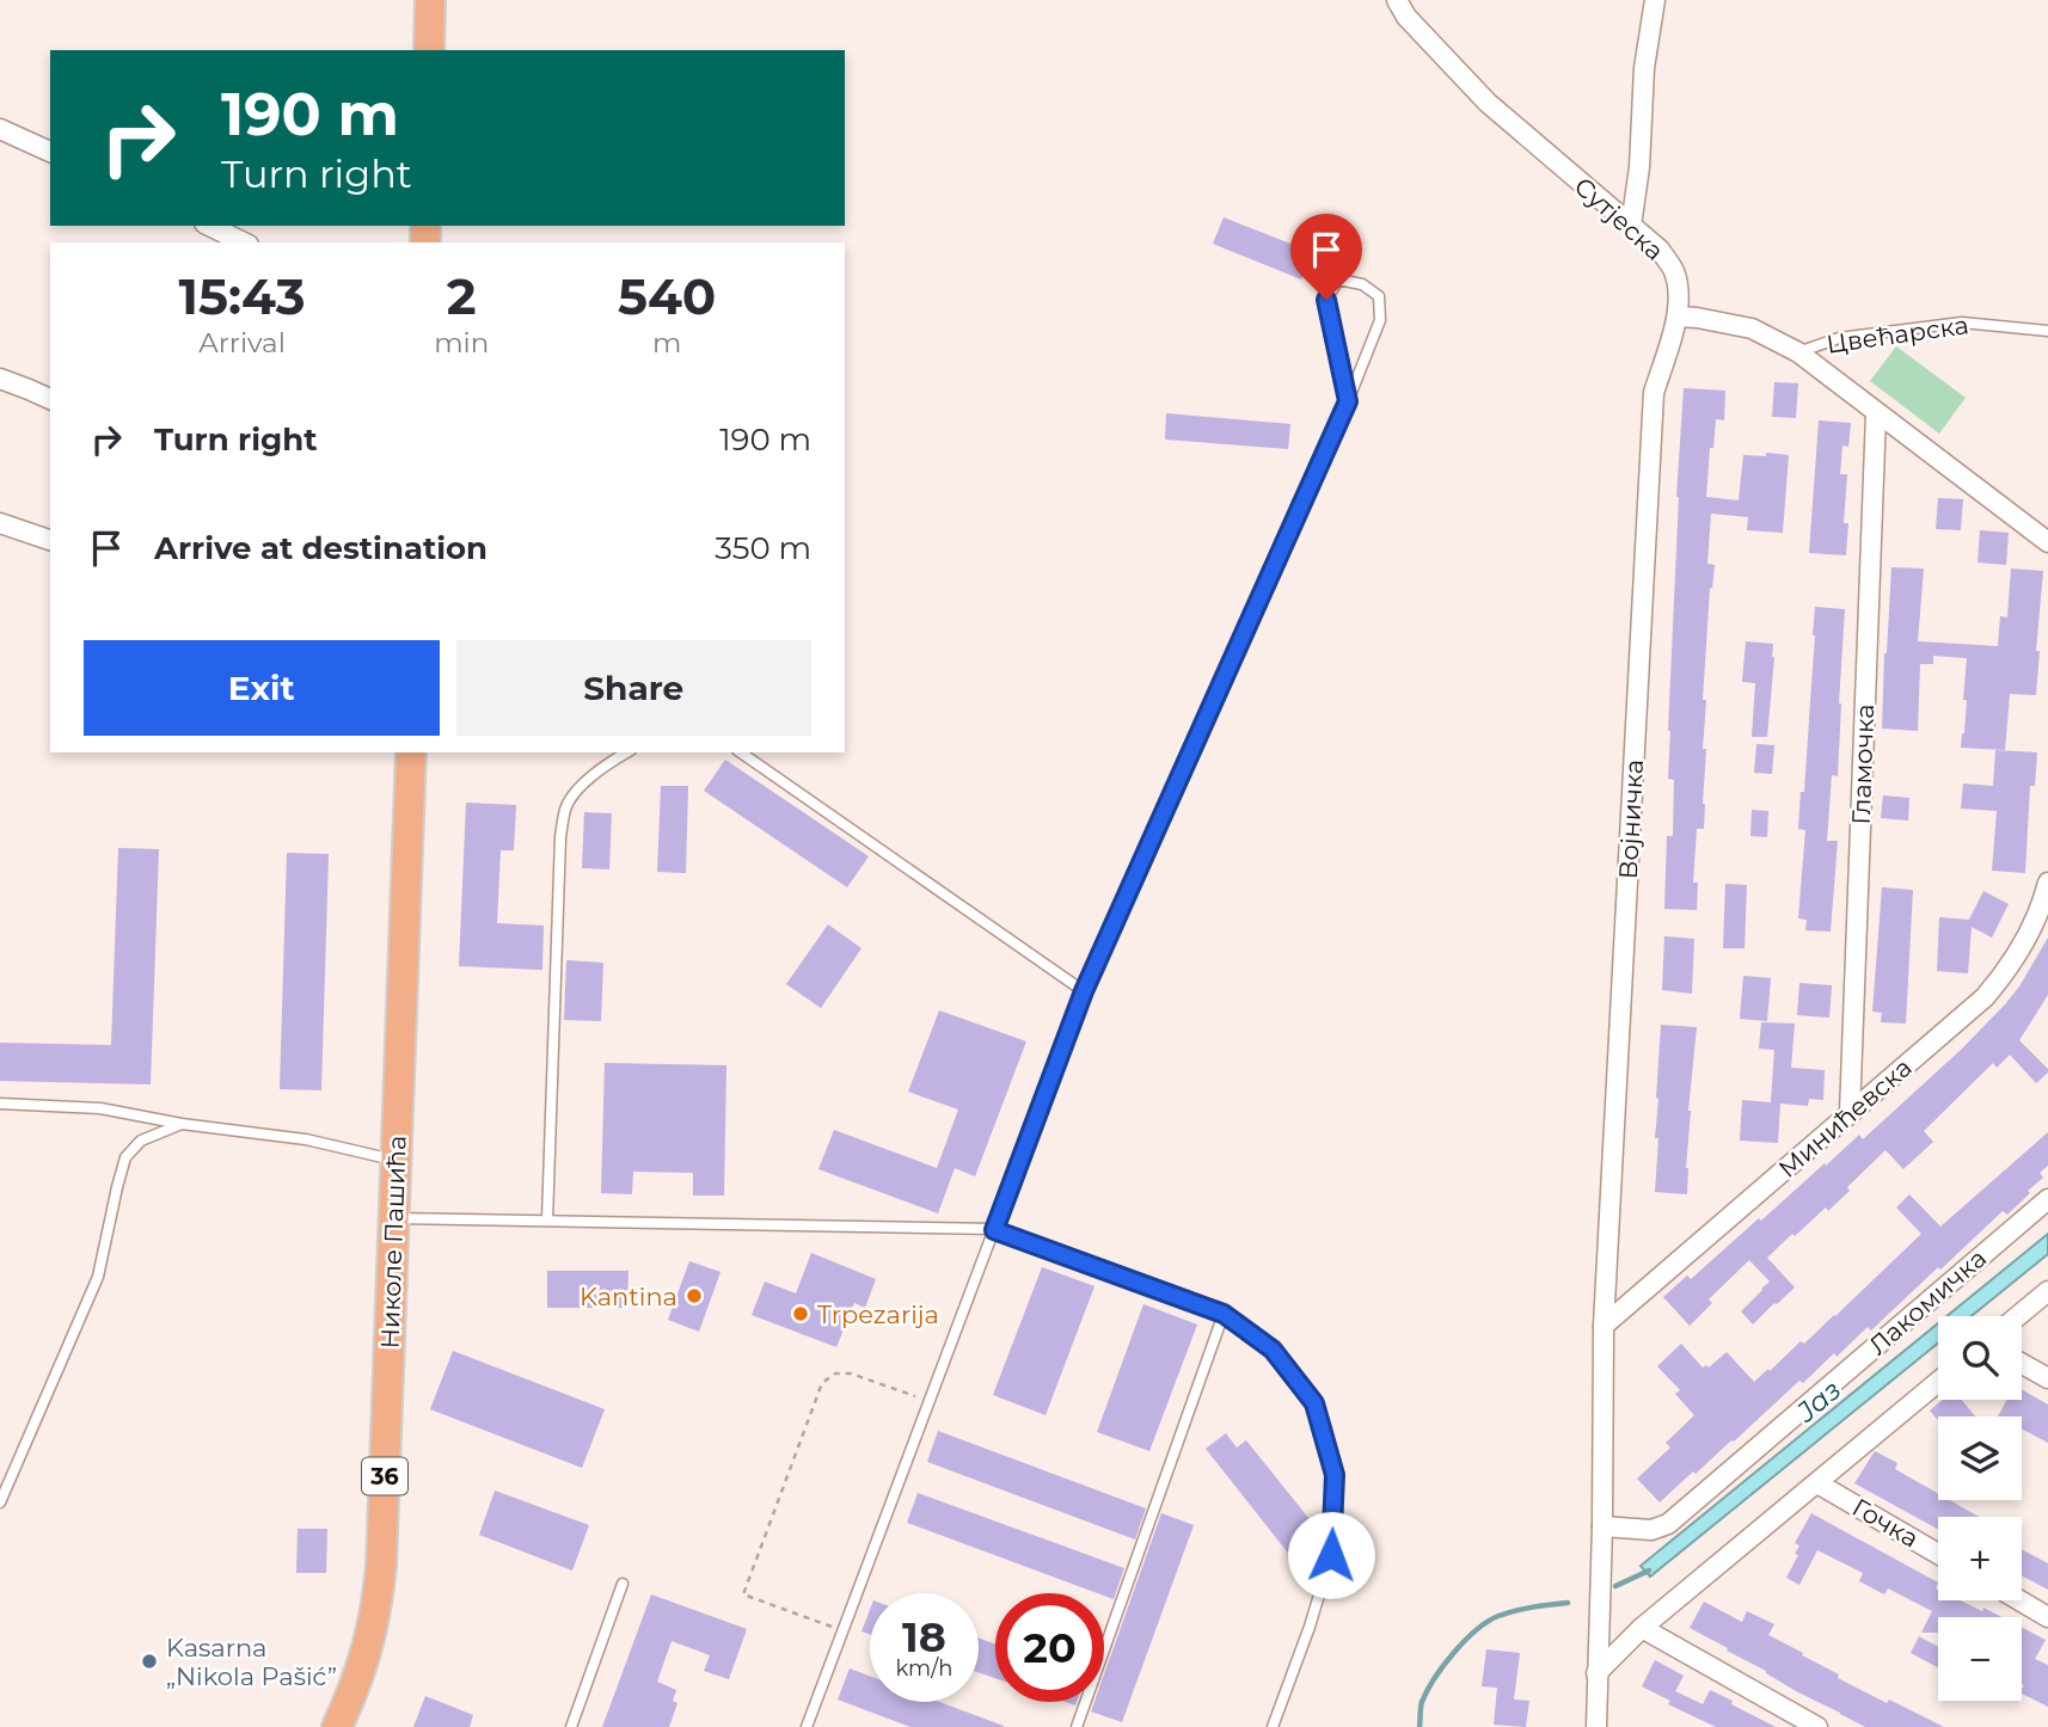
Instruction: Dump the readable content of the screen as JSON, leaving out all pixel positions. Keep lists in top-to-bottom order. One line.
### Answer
{"streets":{"main road":["Николе Пашића","36"],"street":["Сутјеска","Гламочка","Војничка","Минићевска","Лакомичка","Гочка"],"lane":["Цвећарска"]},"crossings":[["Сутјеска","Војничка"],["Гламочка","Минићевска"],["Војничка","Минићевска"],["Војничка","Лакомичка"]],"water":["Јаз"],"places":["Kantina","Trpezarija","Kasarna „Nikola Pašić”"],"page":{"turn":["190 m","Turn right"],"eta":["15:43","Arrival","2","min","540","m"],"list":[{"name":"Turn right","value":"190 m"},{"name":"Arrive at destination","value":"350 m"}],"buttons":["Exit","Share"],"map_buttons":["+","−"],"speed":"18 km/h","limit":"20"}}
